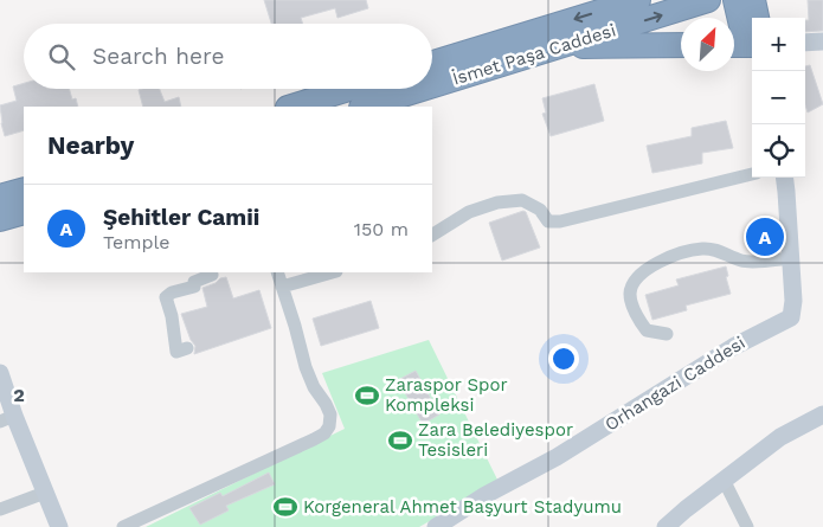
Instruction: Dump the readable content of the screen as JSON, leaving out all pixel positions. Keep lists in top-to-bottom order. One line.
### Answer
{"streets":{"highway":["İsmet Paşa Caddesi"],"street":["Orhangazi Caddesi"]},"places":{"sports":["Zaraspor Spor Kompleksi","Zara Belediyespor Tesisleri","Korgeneral Ahmet Başyurt Stadyumu"]},"north":"top right","page":{"map_buttons":["+","−"],"search":"Search here","heading":"Nearby","list":[{"mark":"A","name":"Şehitler Camii","note":"Temple","value":"150 m"}],"pins":"A"},"grid":{"rows":["2"]}}
